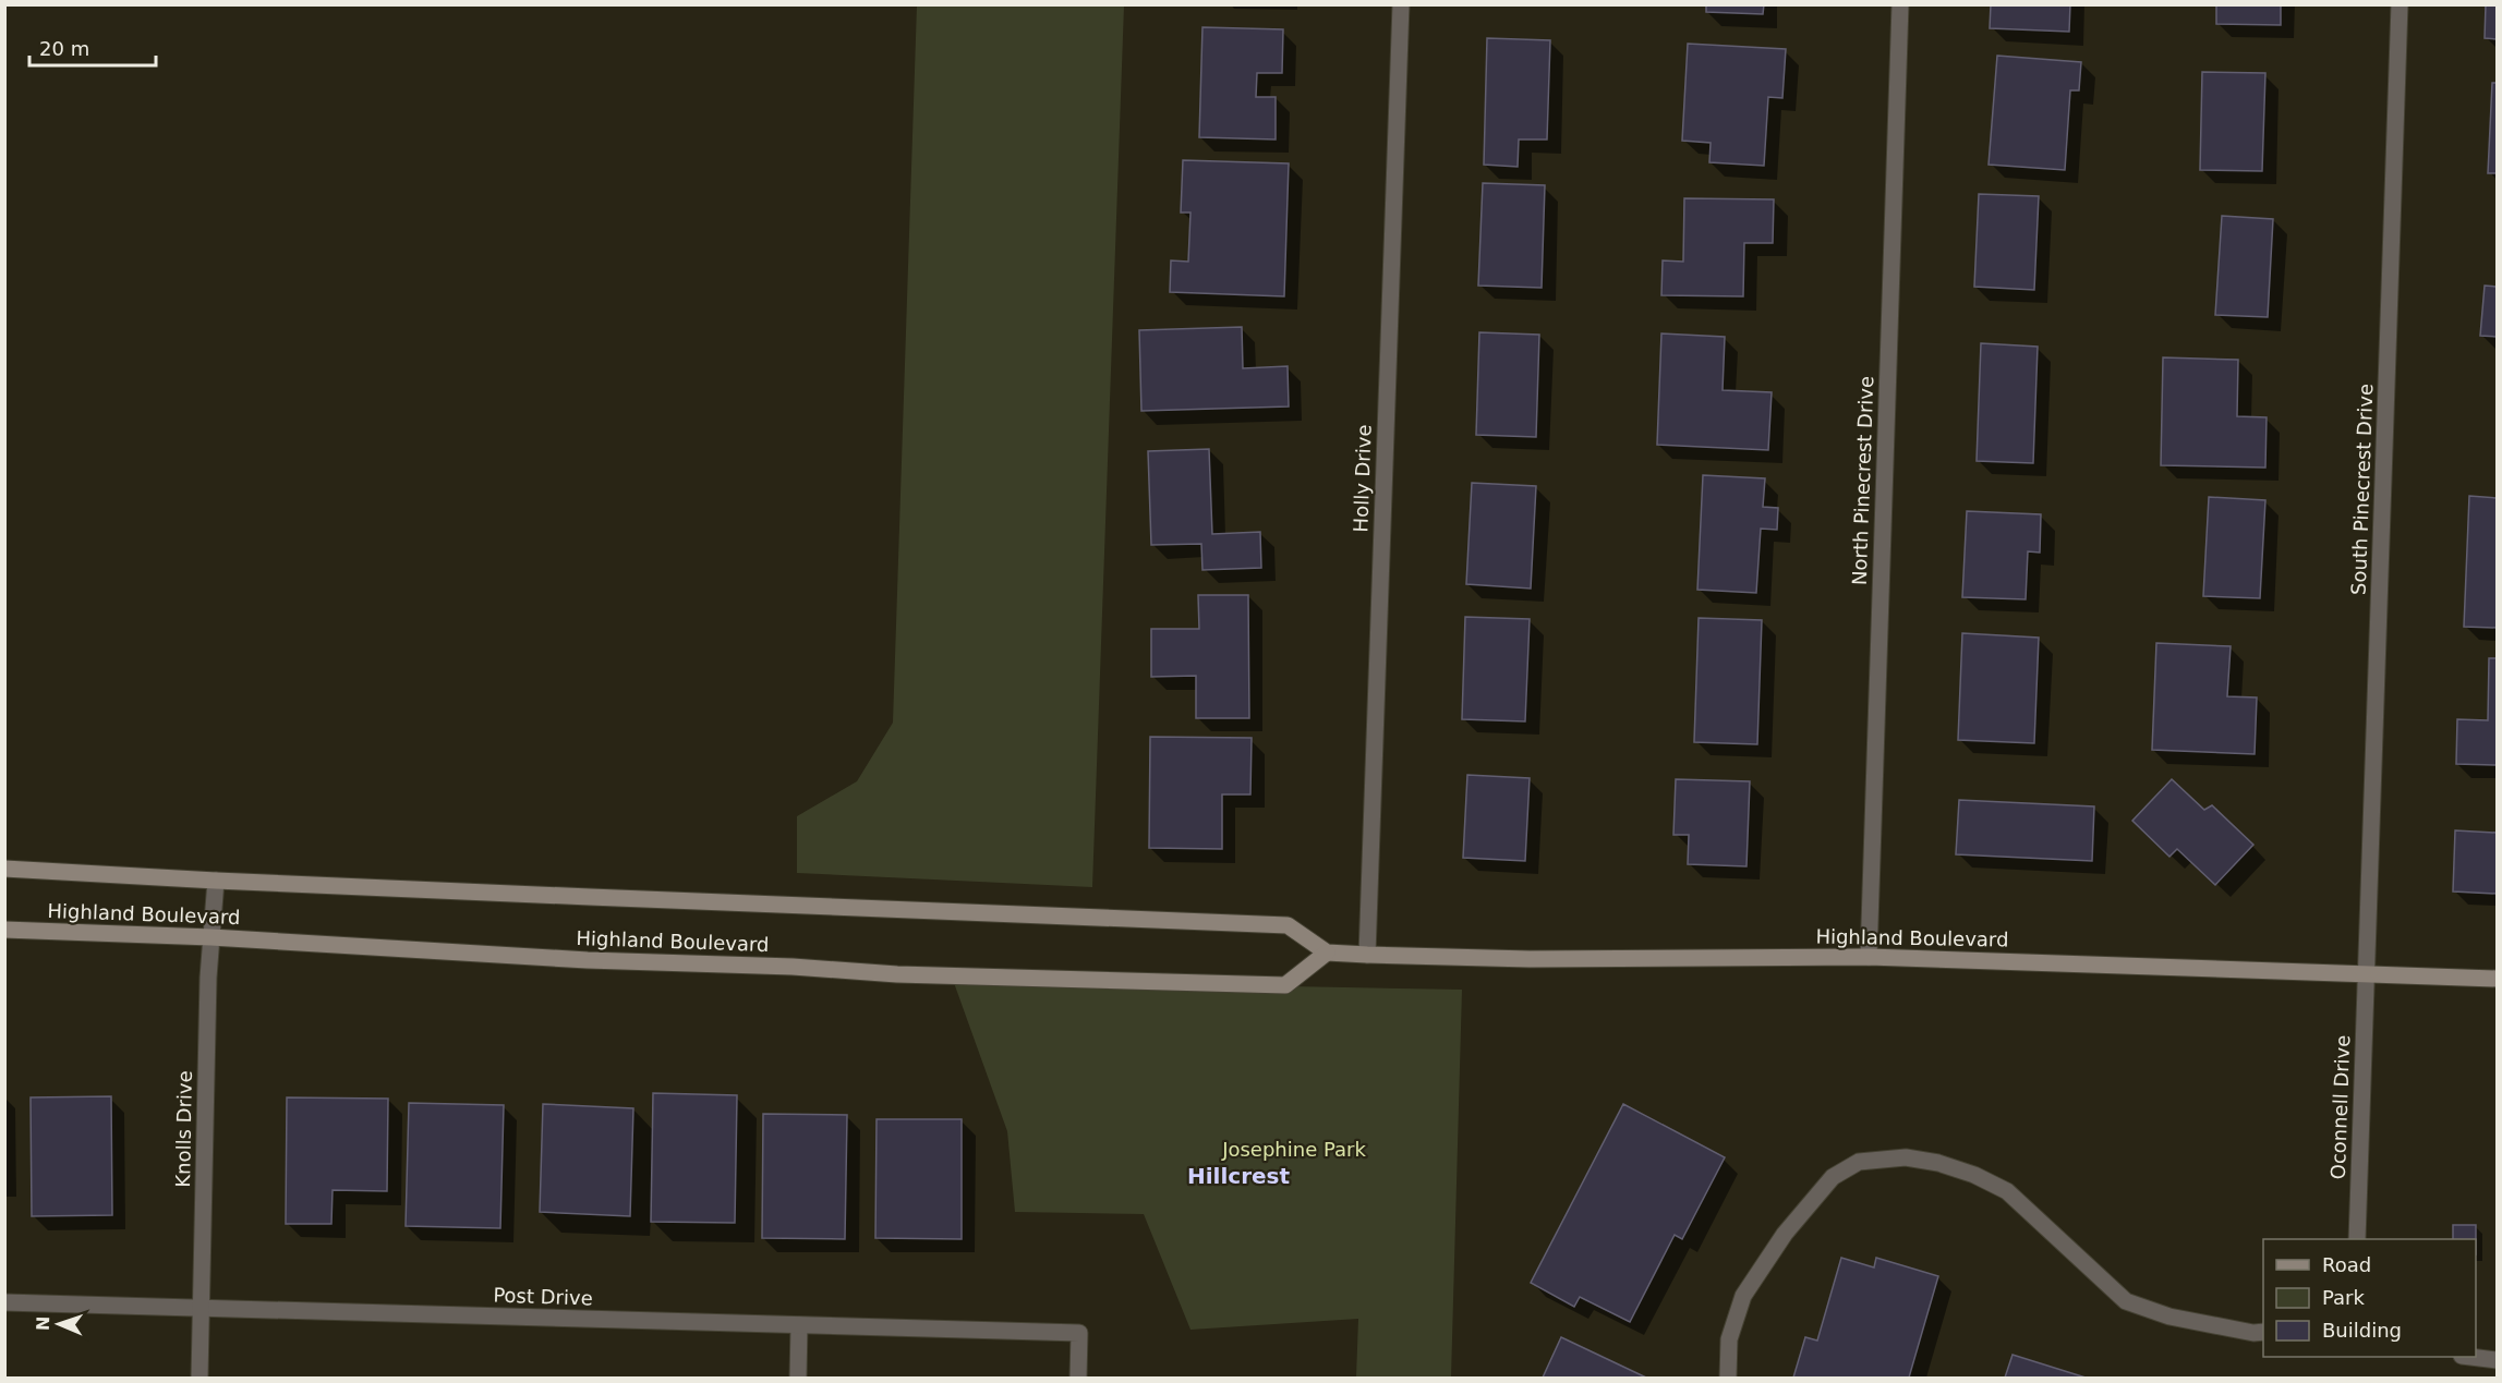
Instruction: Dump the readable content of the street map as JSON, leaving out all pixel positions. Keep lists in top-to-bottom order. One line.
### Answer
{"streets":{"main road":["Highland Boulevard"],"street":["Holly Drive","North Pinecrest Drive","South Pinecrest Drive","Oconnell Drive","Knolls Drive","Post Drive"]},"crossings":[["Holly Drive","Highland Boulevard"],["North Pinecrest Drive","Highland Boulevard"],["South Pinecrest Drive","Highland Boulevard"],["South Pinecrest Drive","Oconnell Drive"],["Highland Boulevard","Oconnell Drive"],["Highland Boulevard","Knolls Drive"],["Knolls Drive","Post Drive"]],"districts":["Hillcrest"],"parks":["Josephine Park"],"legend":["Road","Park","Building"],"scale_bar":"20 m","north":"left"}
